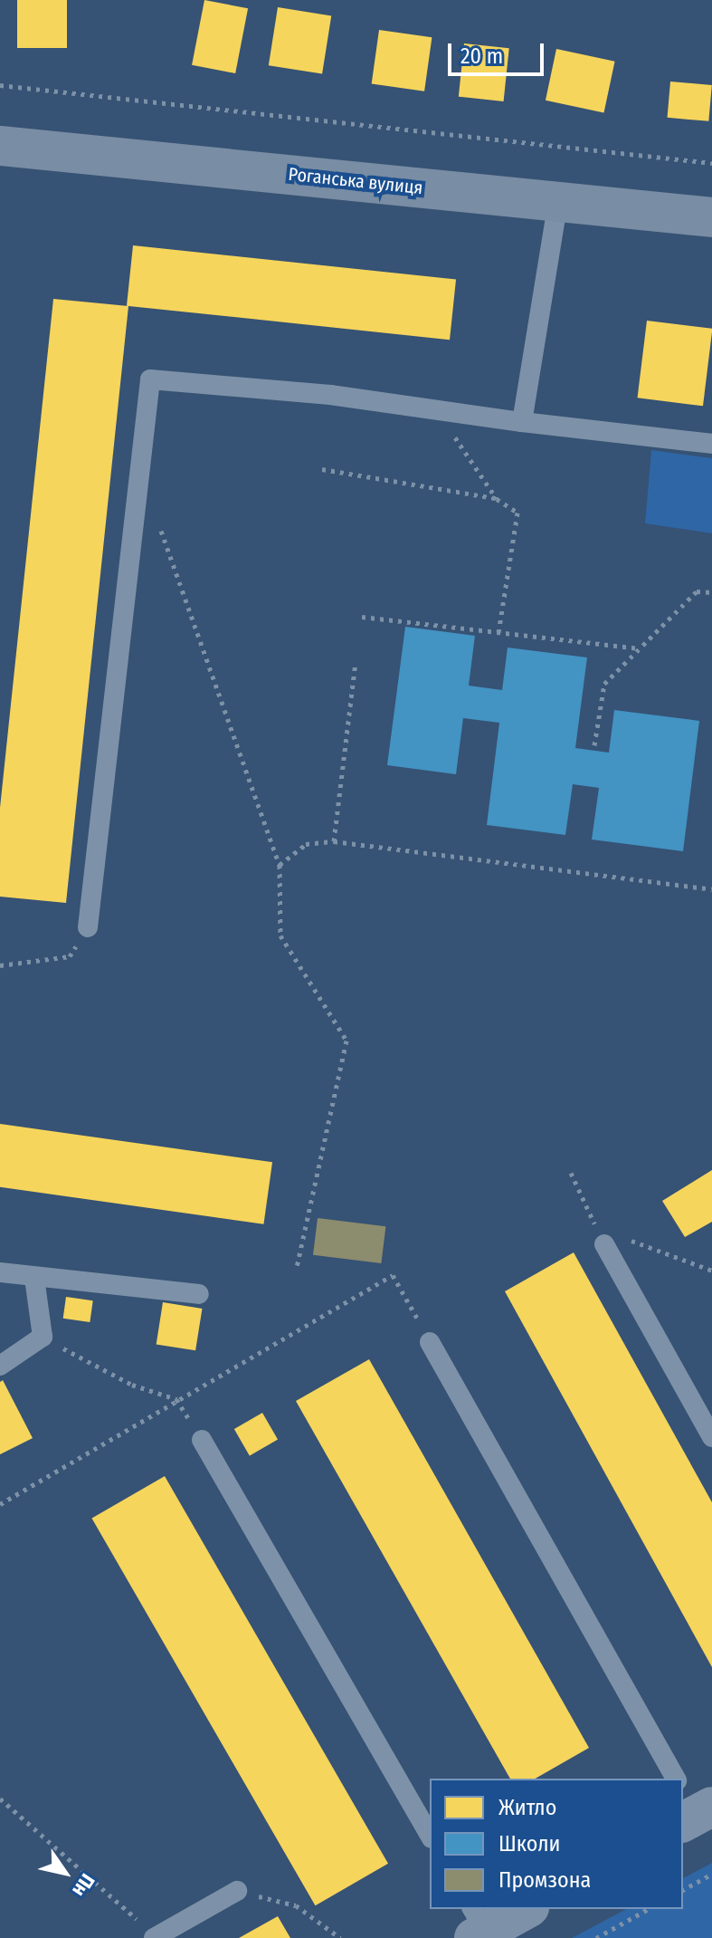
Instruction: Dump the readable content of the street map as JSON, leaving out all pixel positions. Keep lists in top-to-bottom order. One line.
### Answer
{"streets":{"main road":["Роганська вулиця"]},"legend":["Житло","Школи","Промзона"],"scale_bar":"20 m","north":"bottom right"}
